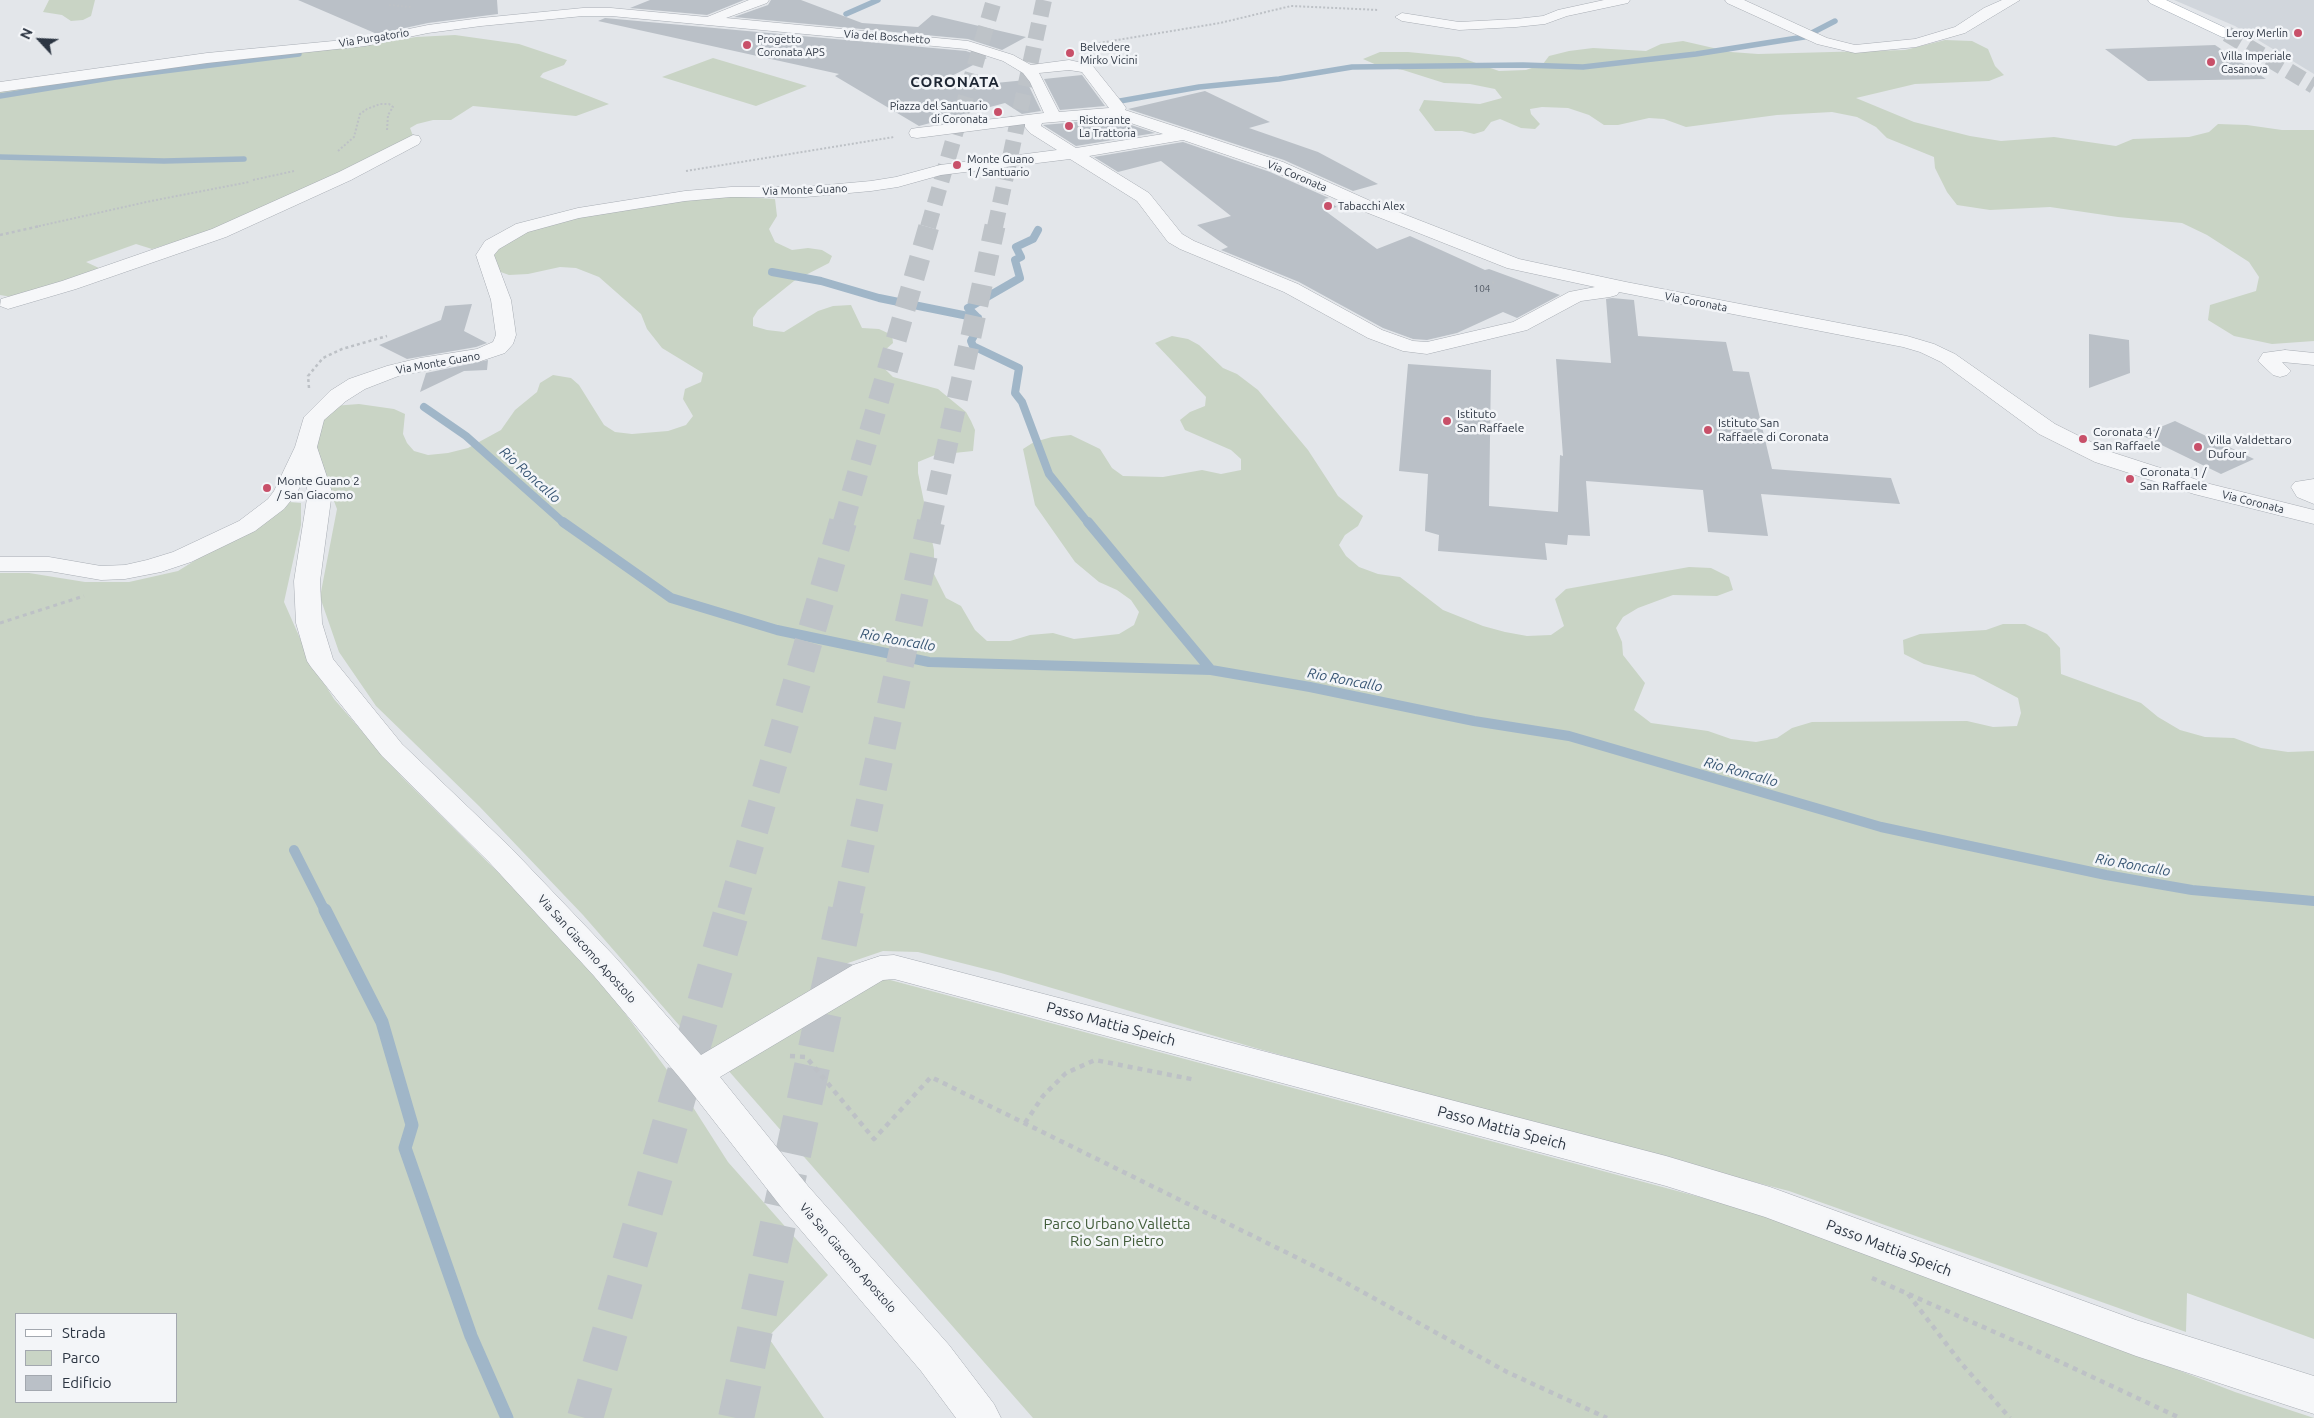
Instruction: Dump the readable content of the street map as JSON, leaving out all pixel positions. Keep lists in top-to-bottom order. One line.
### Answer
{"streets":{"street":["Via del Boschetto","Via Purgatorio","Via Coronata","Via Monte Guano","Via San Giacomo Apostolo","Passo Mattia Speich"]},"crossings":[["Via del Boschetto","Via Purgatorio"],["Via Coronata","Via Monte Guano"],["Via Monte Guano","Via San Giacomo Apostolo"],["Via San Giacomo Apostolo","Passo Mattia Speich"]],"districts":["CORONATA"],"water":["Rio Roncallo"],"parks":["Parco Urbano Valletta Rio San Pietro"],"places":["Leroy Merlin","Progetto Coronata APS","Belvedere Mirko Vicini","Villa Imperiale Casanova","Piazza del Santuario di Coronata","Ristorante La Trattoria","Monte Guano 1 / Santuario","Tabacchi Alex","Istituto San Raffaele","Istituto San Raffaele di Coronata","Coronata 4 / San Raffaele","Villa Valdettaro Dufour","Coronata 1 / San Raffaele","Monte Guano 2 / San Giacomo"],"house_numbers":["104"],"legend":["Strada","Parco","Edificio"],"north":"top left"}
